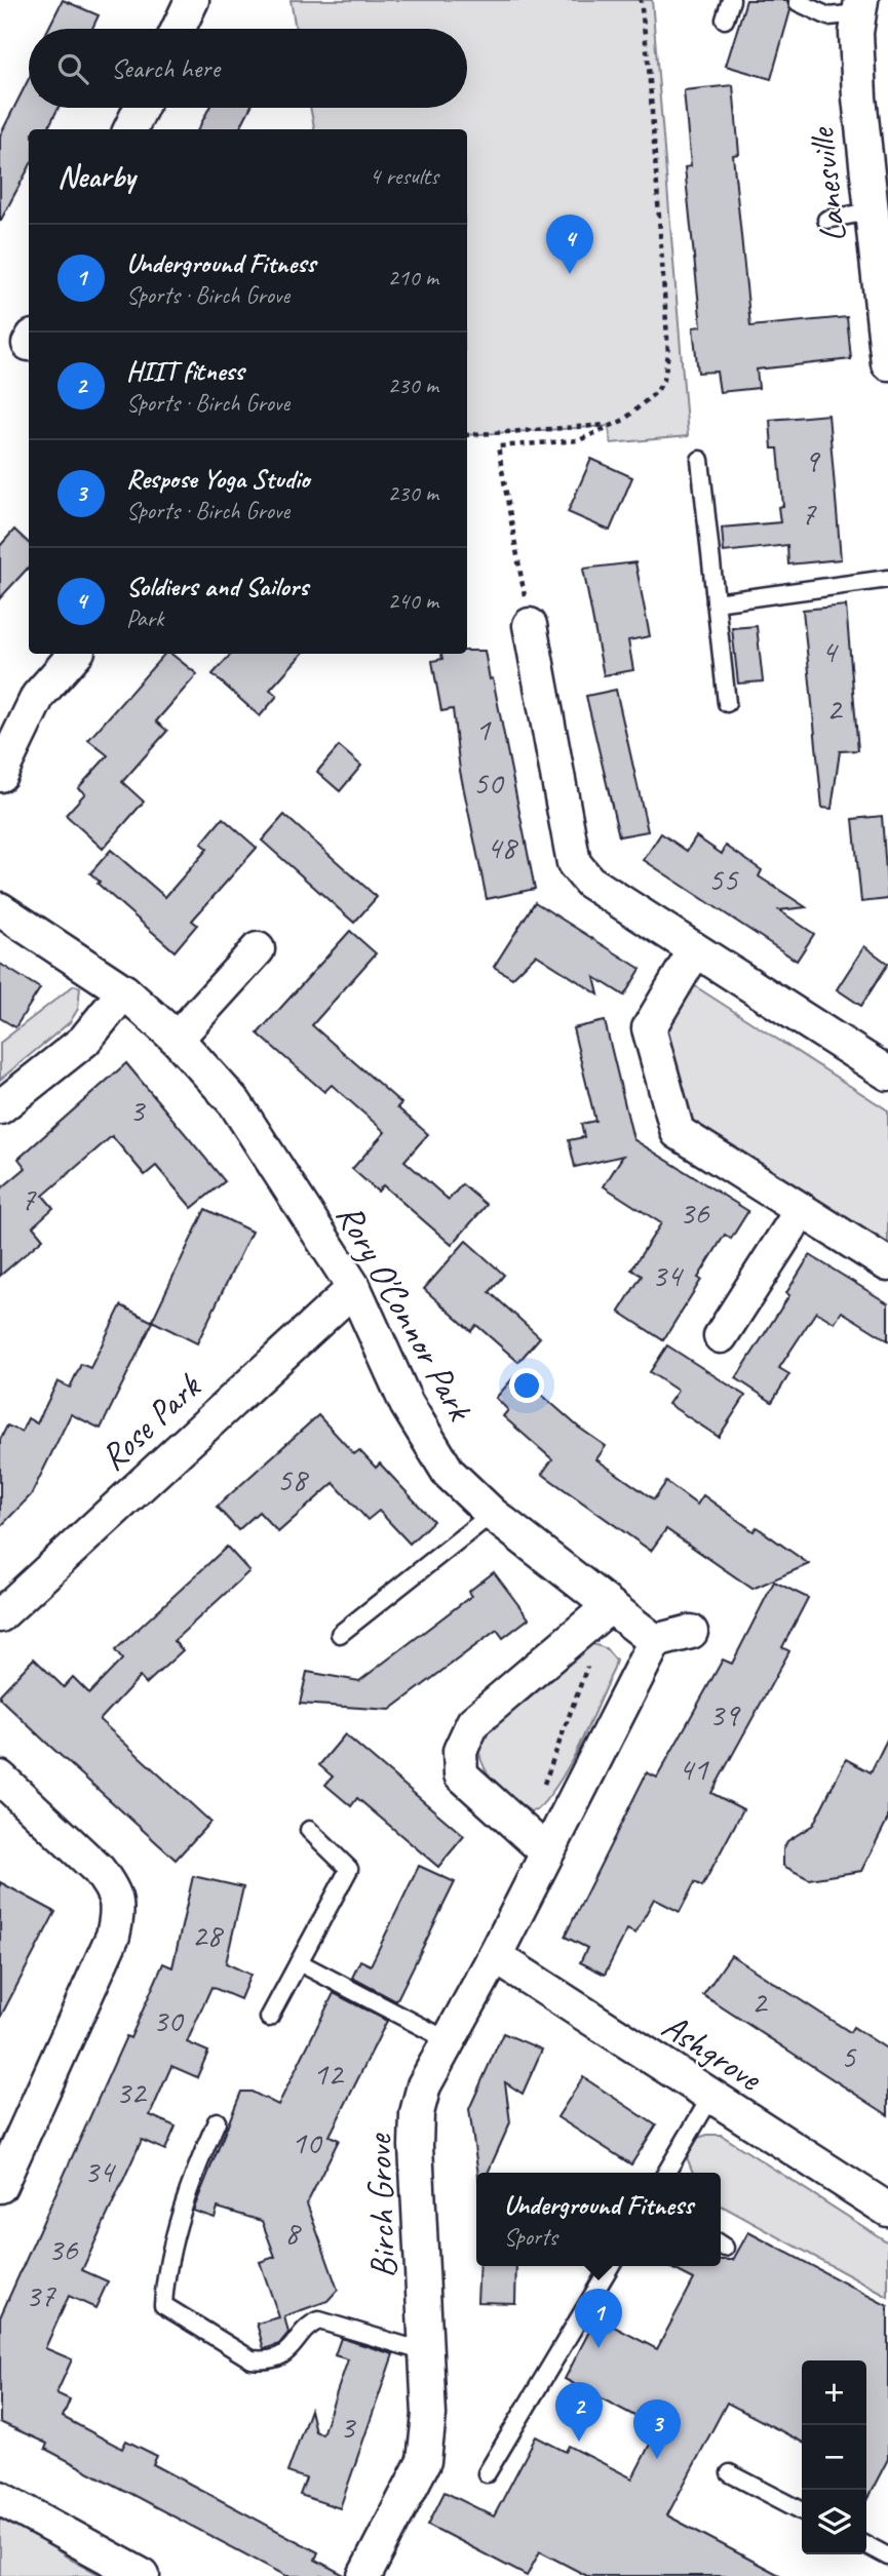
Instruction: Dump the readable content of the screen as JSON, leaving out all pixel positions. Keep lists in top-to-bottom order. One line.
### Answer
{"streets":{"street":["Lanesville","Rory O'Connor Park","Rose Park","Ashgrove","Birch Grove"]},"crossings":[["Rory O'Connor Park","Rose Park"],["Ashgrove","Birch Grove"]],"house_numbers":["9","7","4","2","1","50","48","55","3","7","36","34","58","39","41","28","2","30","5","12","32","10","34","8","36","37","3"],"page":{"search":"Search here","heading":["Nearby","4 results"],"pins":["4","1","2","3"],"list":[{"mark":"1","name":"Underground Fitness","note":"Sports · Birch Grove","value":"210 m"},{"mark":"2","name":"HIIT fitness","note":"Sports · Birch Grove","value":"230 m"},{"mark":"3","name":"Respose Yoga Studio","note":"Sports · Birch Grove","value":"230 m"},{"mark":"4","name":"Soldiers and Sailors","note":"Park","value":"240 m"}],"popup":["Underground Fitness","Sports"],"map_buttons":["+","−"]}}
